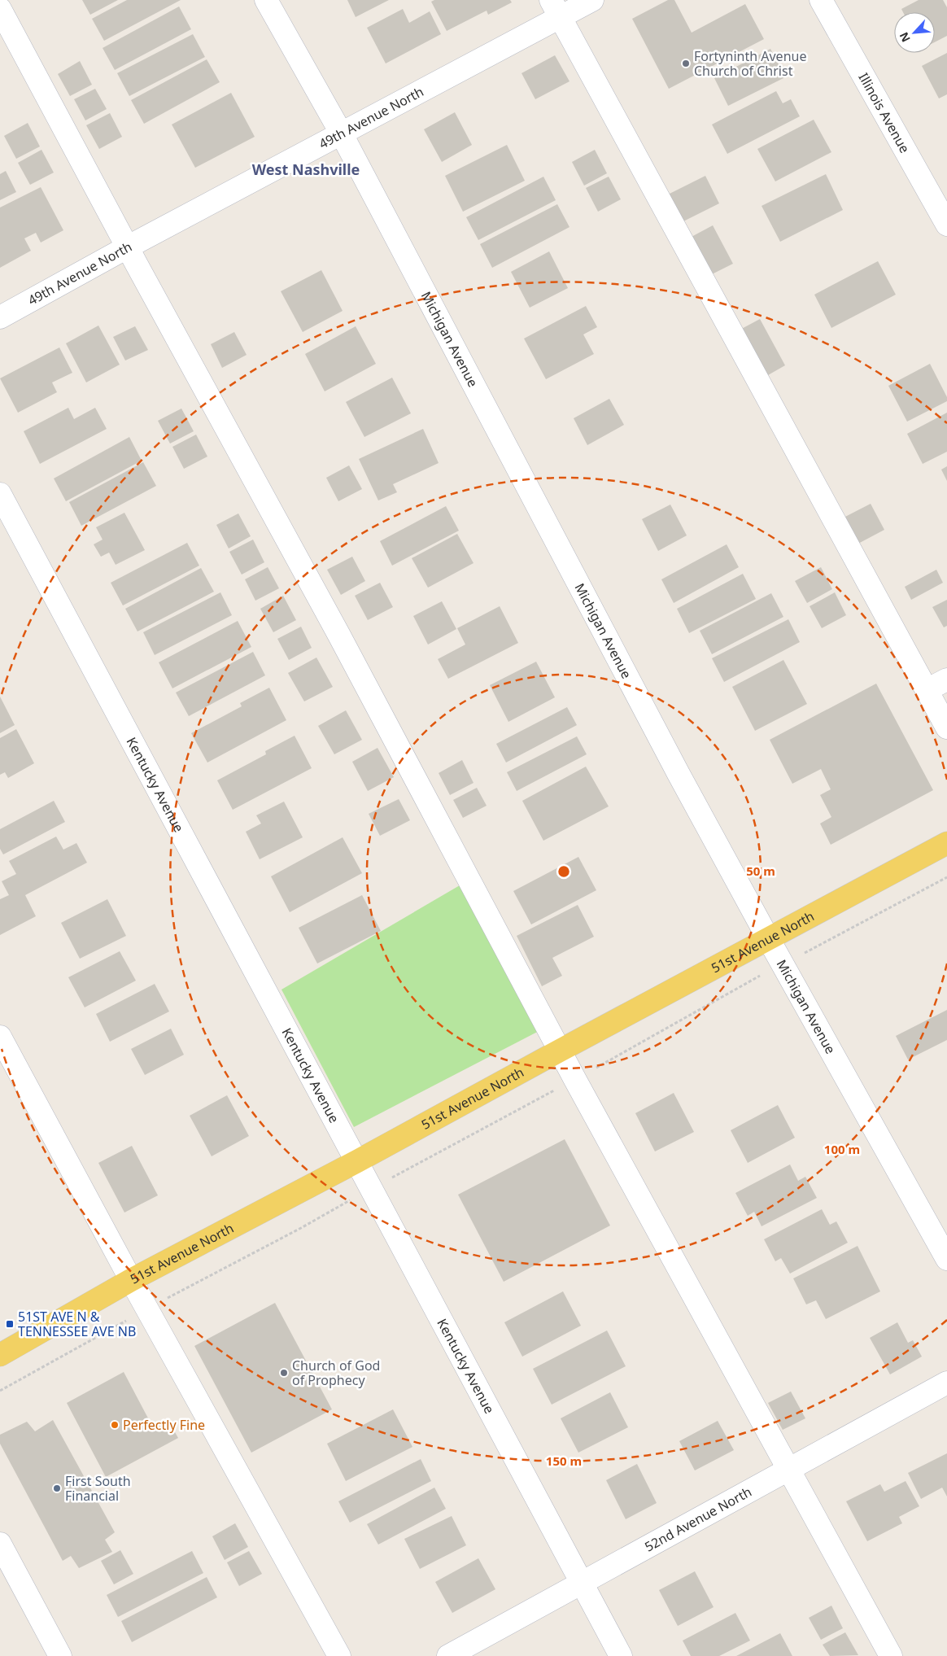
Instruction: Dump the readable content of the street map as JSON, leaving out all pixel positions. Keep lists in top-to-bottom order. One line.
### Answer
{"streets":{"main road":["51st Avenue North"],"street":["Illinois Avenue","49th Avenue North","Michigan Avenue","Kentucky Avenue","52nd Avenue North"]},"crossings":[["49th Avenue North","Michigan Avenue"],["Michigan Avenue","51st Avenue North"],["Kentucky Avenue","51st Avenue North"],["Kentucky Avenue","52nd Avenue North"]],"districts":["West Nashville"],"places":{"other":["Fortyninth Avenue Church of Christ","Church of God of Prophecy","Perfectly Fine","First South Financial"],"transit":["51ST AVE N & TENNESSEE AVE NB"]},"north":"bottom left","rings":["50 m","100 m","150 m"]}
